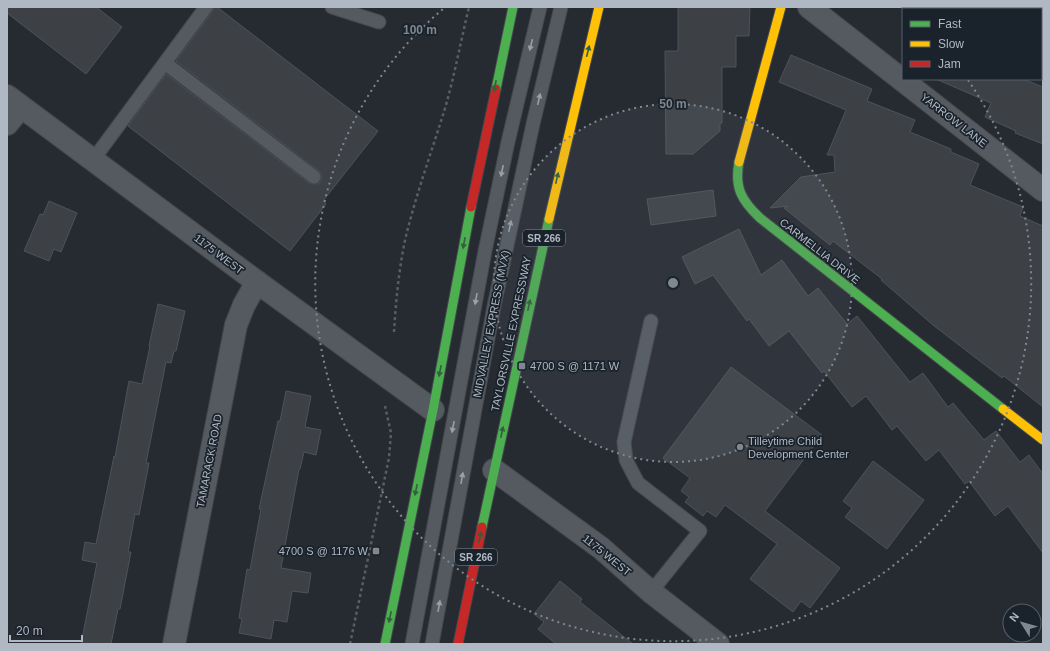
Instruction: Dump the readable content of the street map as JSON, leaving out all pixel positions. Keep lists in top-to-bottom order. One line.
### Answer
{"streets":{"main road":["SR 266","CARMELLIA DRIVE","TAYLORSVILLE EXPRESSWAY"],"street":["YARROW LANE","1175 WEST","TAMARACK ROAD"],"lane":["MIDVALLEY EXPRESS (MVX)"]},"crossings":[["1175 WEST","TAYLORSVILLE EXPRESSWAY"],["1175 WEST","TAMARACK ROAD"]],"places":{"transit":["4700 S @ 1171 W","4700 S @ 1176 W"],"other":["Tilleytime Child Development Center"]},"legend":["Fast","Slow","Jam"],"scale_bar":"20 m","north":"top left","rings":["100 m","50 m"]}
